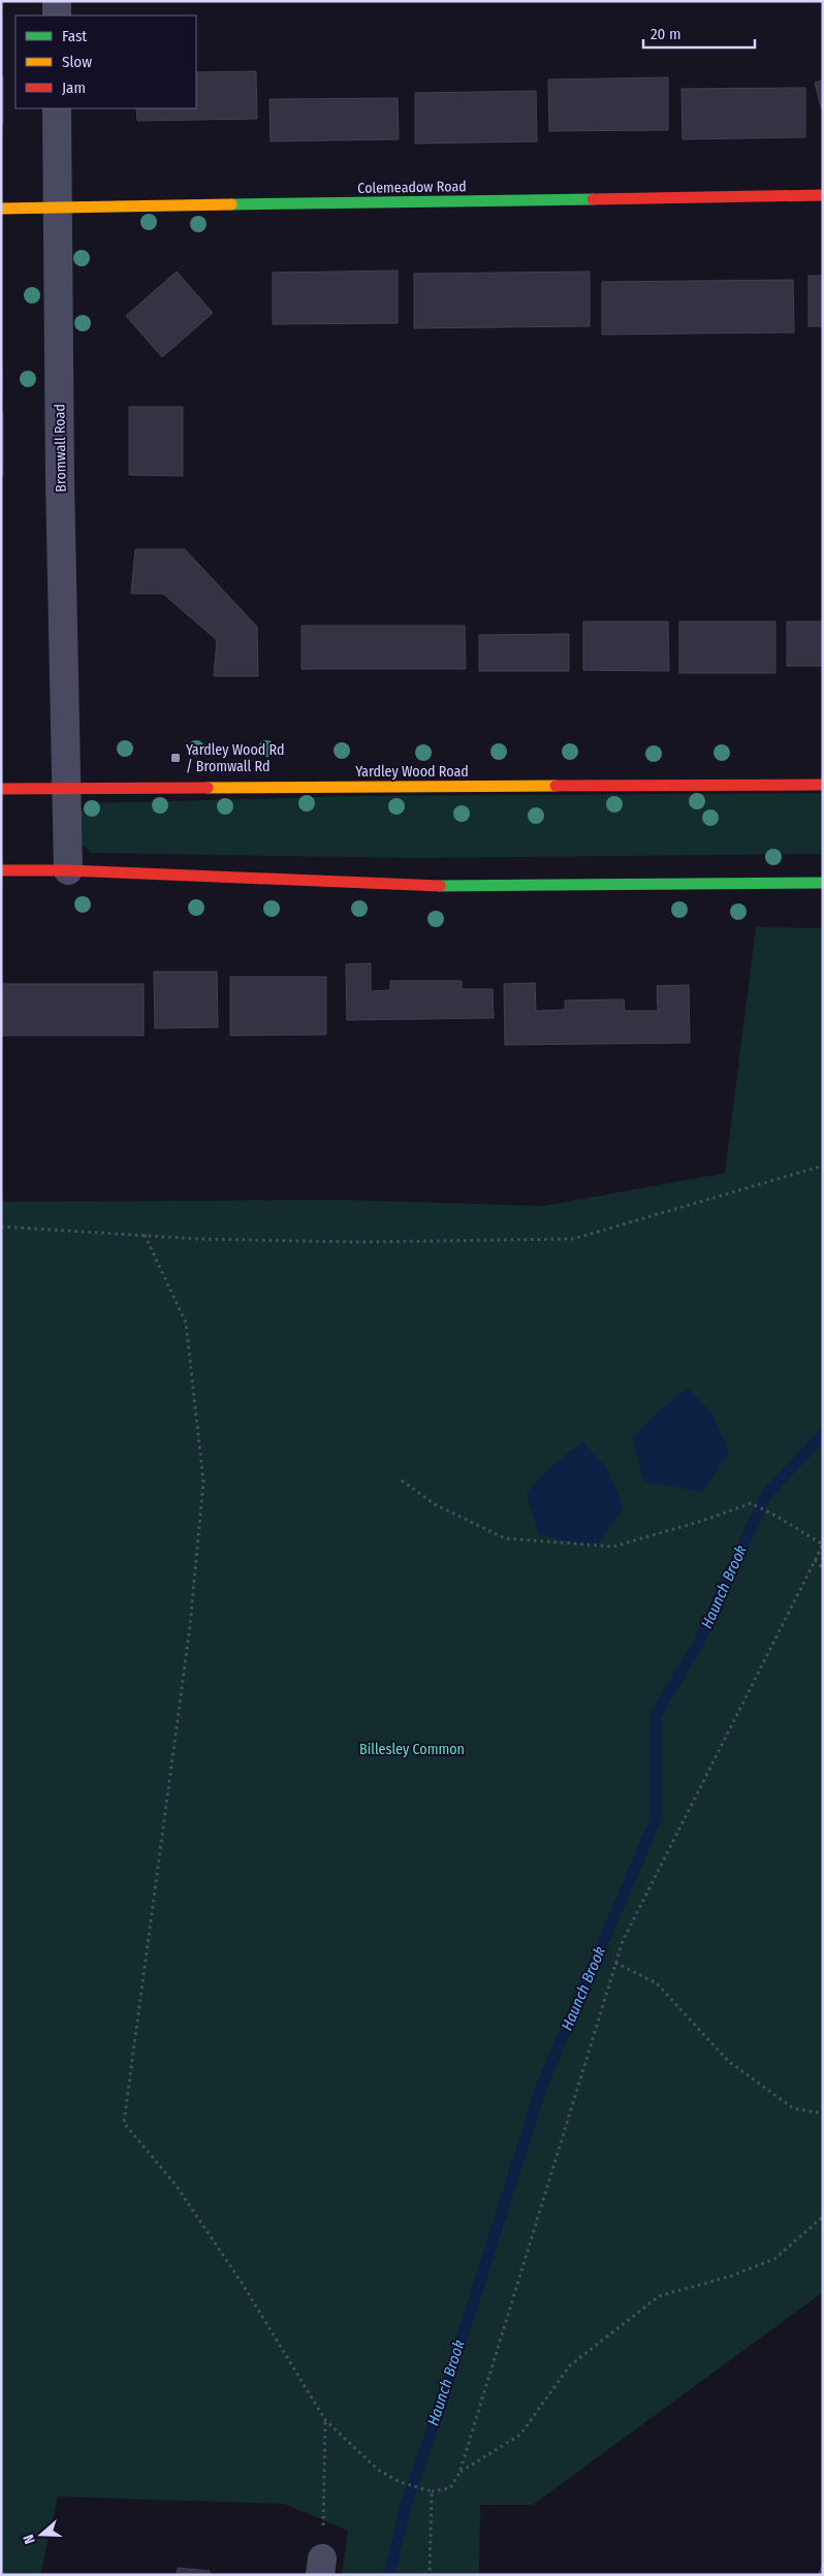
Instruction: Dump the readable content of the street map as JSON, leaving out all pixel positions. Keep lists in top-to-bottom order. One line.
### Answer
{"streets":{"street":["Colemeadow Road","Bromwall Road","Yardley Wood Road"]},"crossings":[["Colemeadow Road","Bromwall Road"],["Bromwall Road","Yardley Wood Road"]],"water":["Haunch Brook"],"parks":["Billesley Common"],"places":{"transit":["Yardley Wood Rd / Bromwall Rd"]},"legend":["Fast","Slow","Jam"],"scale_bar":"20 m","north":"left"}
